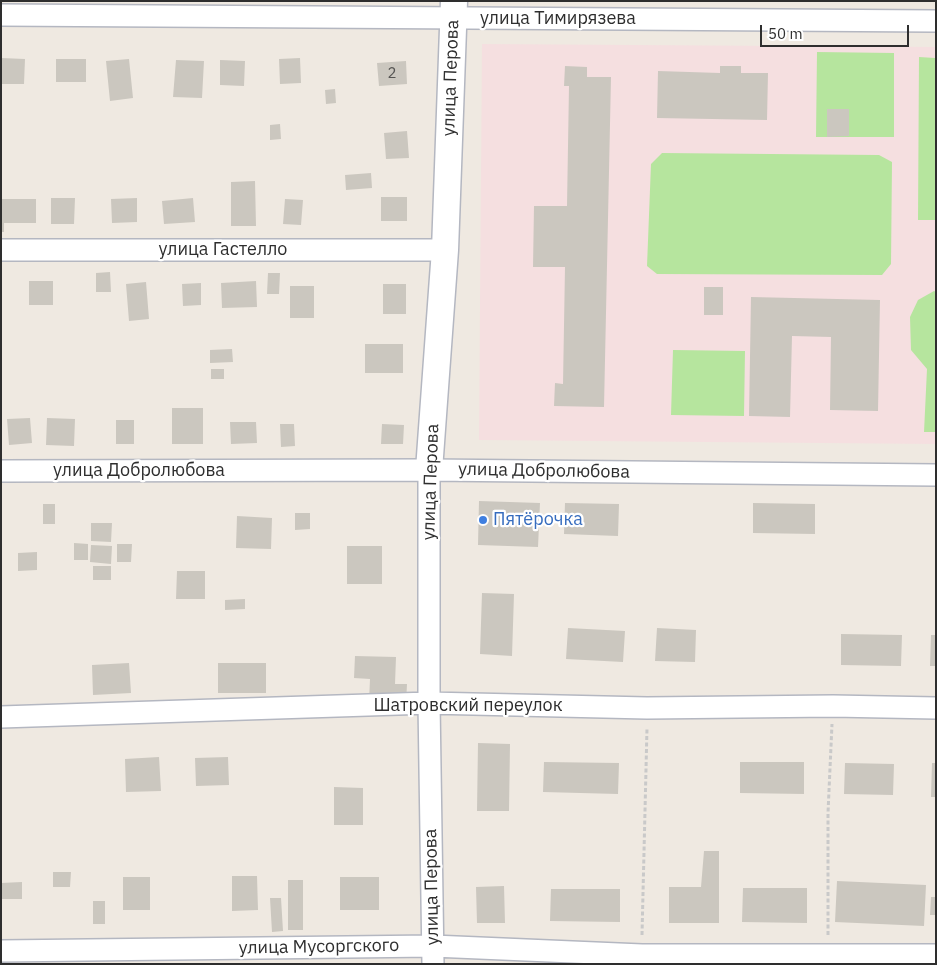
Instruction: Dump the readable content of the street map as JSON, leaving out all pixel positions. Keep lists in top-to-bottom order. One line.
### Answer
{"streets":{"street":["улица Тимирязева","улица Перова","улица Гастелло","улица Добролюбова","Шатровский переулок","улица Мусоргского"]},"crossings":[["улица Тимирязева","улица Перова"],["улица Перова","улица Гастелло"],["улица Перова","улица Добролюбова"],["улица Перова","Шатровский переулок"],["улица Перова","улица Мусоргского"]],"places":["Пятёрочка"],"house_numbers":["2"],"scale_bar":"50 m"}
